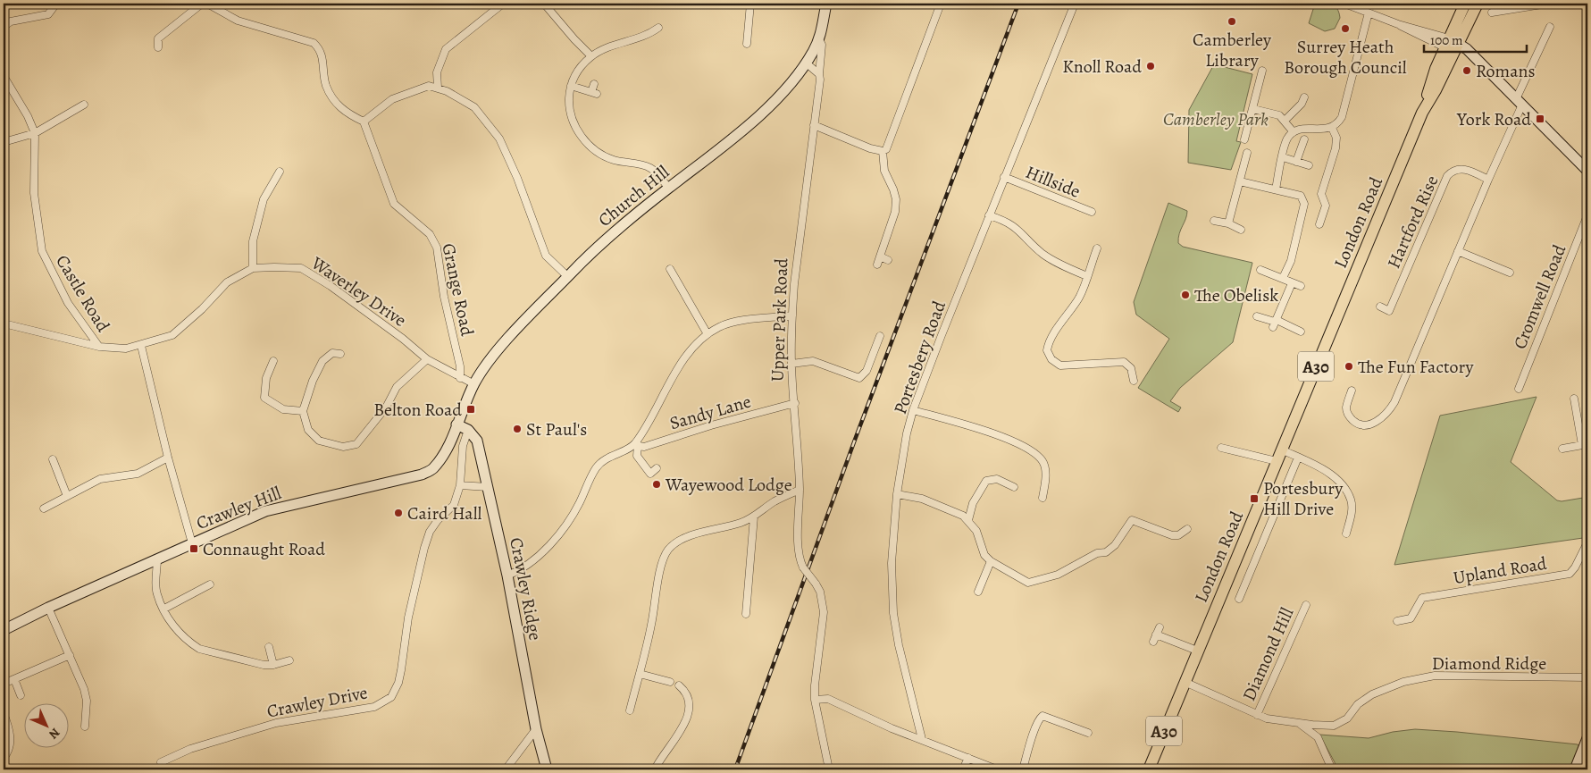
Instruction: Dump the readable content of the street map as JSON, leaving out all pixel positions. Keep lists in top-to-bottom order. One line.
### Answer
{"streets":{"main road":["London Road","A30"],"street":["Hillside","Church Hill","Hartford Rise","Grange Road","Waverley Drive","Castle Road","Cromwell Road","Upper Park Road","Portesbery Road","Sandy Lane","Crawley Hill","Upland Road","Crawley Ridge","Diamond Hill","Diamond Ridge","Crawley Drive"]},"crossings":[["Hillside","Portesbery Road"],["Church Hill","Waverley Drive"],["Church Hill","Upper Park Road"],["Church Hill","Crawley Hill"],["London Road","Diamond Ridge"],["Grange Road","Waverley Drive"],["Waverley Drive","Castle Road"],["Waverley Drive","Crawley Hill"],["Upper Park Road","Sandy Lane"],["Sandy Lane","Crawley Ridge"],["Crawley Ridge","Crawley Drive"],["Diamond Hill","Diamond Ridge"]],"parks":["Camberley Park"],"places":{"other":["Camberley Library","Surrey Heath Borough Council","Knoll Road","Romans","The Obelisk","The Fun Factory","St Paul's","Wayewood Lodge","Caird Hall"],"transit":["York Road","Belton Road","Portesbury Hill Drive","Connaught Road"]},"scale_bar":"100 m","north":"bottom right"}
